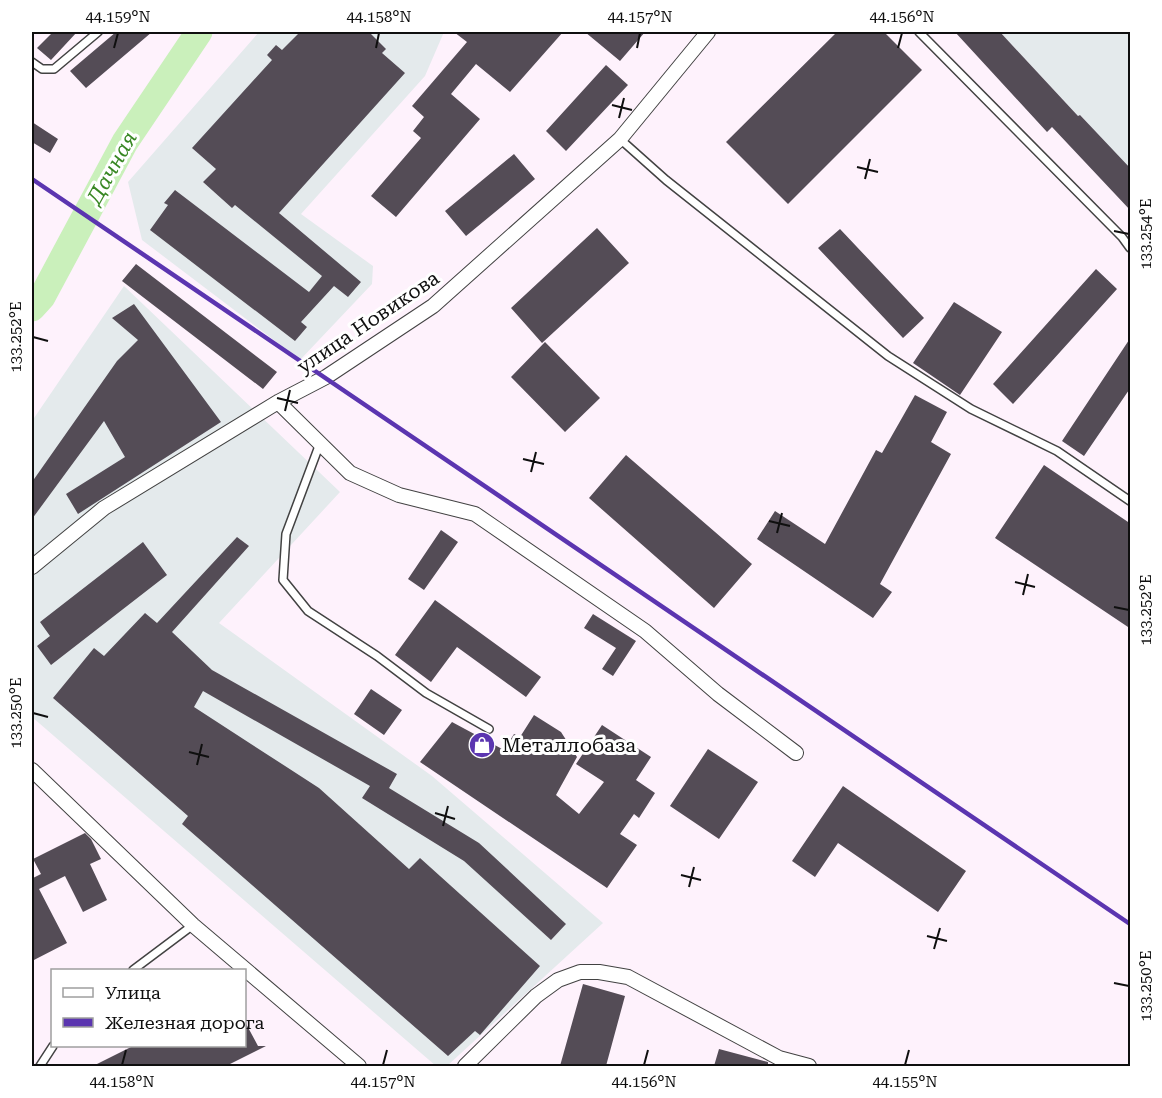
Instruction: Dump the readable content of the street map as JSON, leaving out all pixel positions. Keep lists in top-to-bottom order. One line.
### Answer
{"streets":{"street":["улица Новикова"]},"water":["Дачная"],"places":{"shop":["Металлобаза"]},"legend":["Улица","Железная дорога"],"coordinates":["44.159°N","44.158°N","44.157°N","44.156°N","133.254°E","133.252°E","133.250°E","44.155°N"]}
